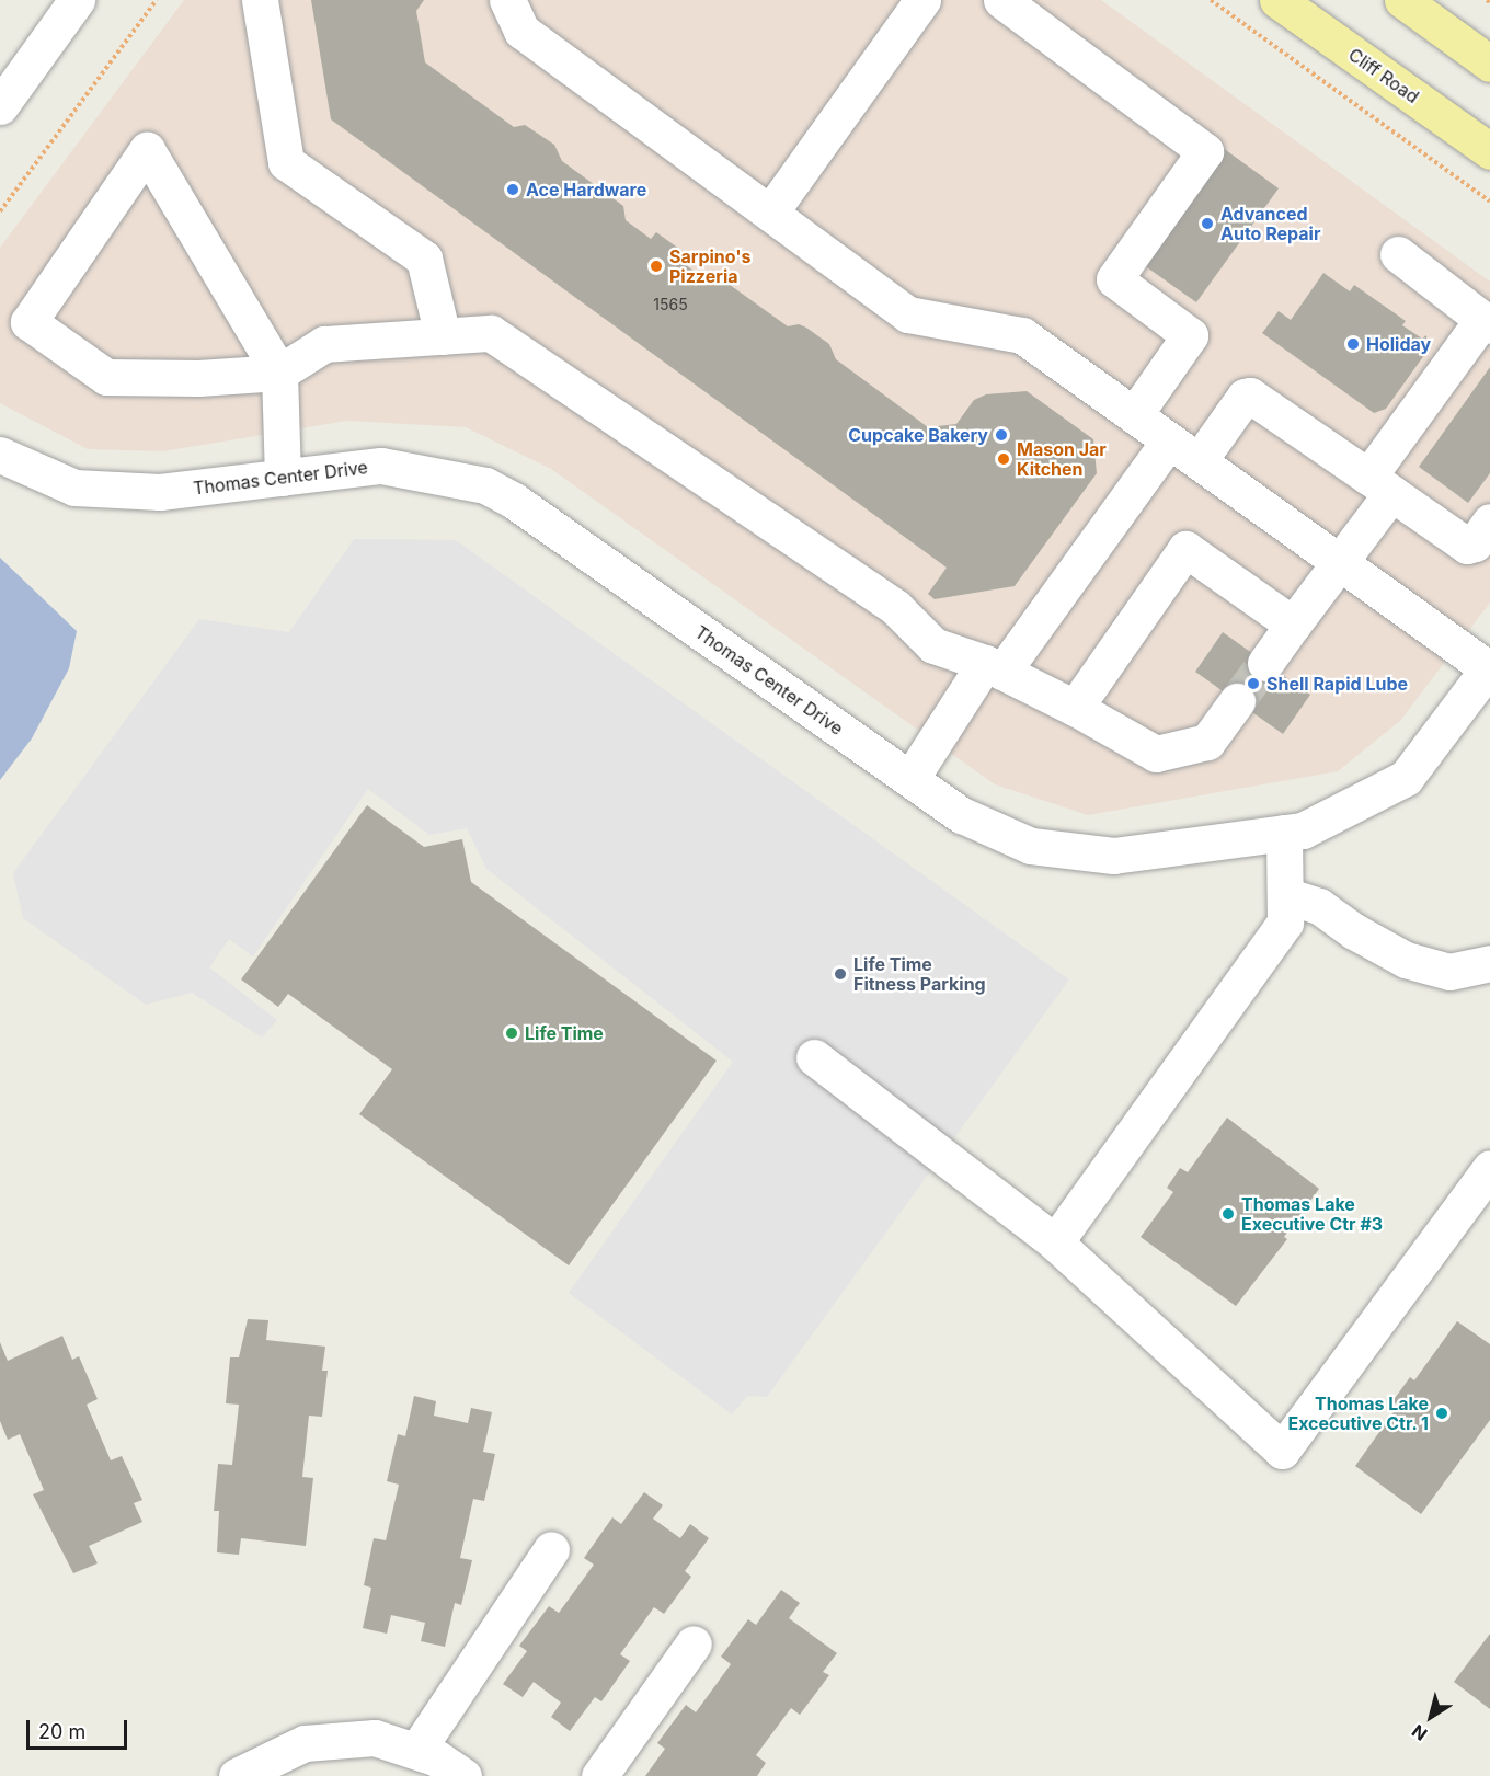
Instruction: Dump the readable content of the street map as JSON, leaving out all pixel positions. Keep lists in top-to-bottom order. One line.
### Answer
{"streets":{"main road":["Cliff Road"],"street":["Thomas Center Drive"]},"places":["Ace Hardware","Advanced Auto Repair","Sarpino's Pizzeria","Holiday","Cupcake Bakery","Mason Jar Kitchen","Shell Rapid Lube","Life Time Fitness Parking","Life Time","Thomas Lake Executive Ctr #3","Thomas Lake Excecutive Ctr. 1"],"house_numbers":["1565"],"scale_bar":"20 m","north":"bottom left"}
